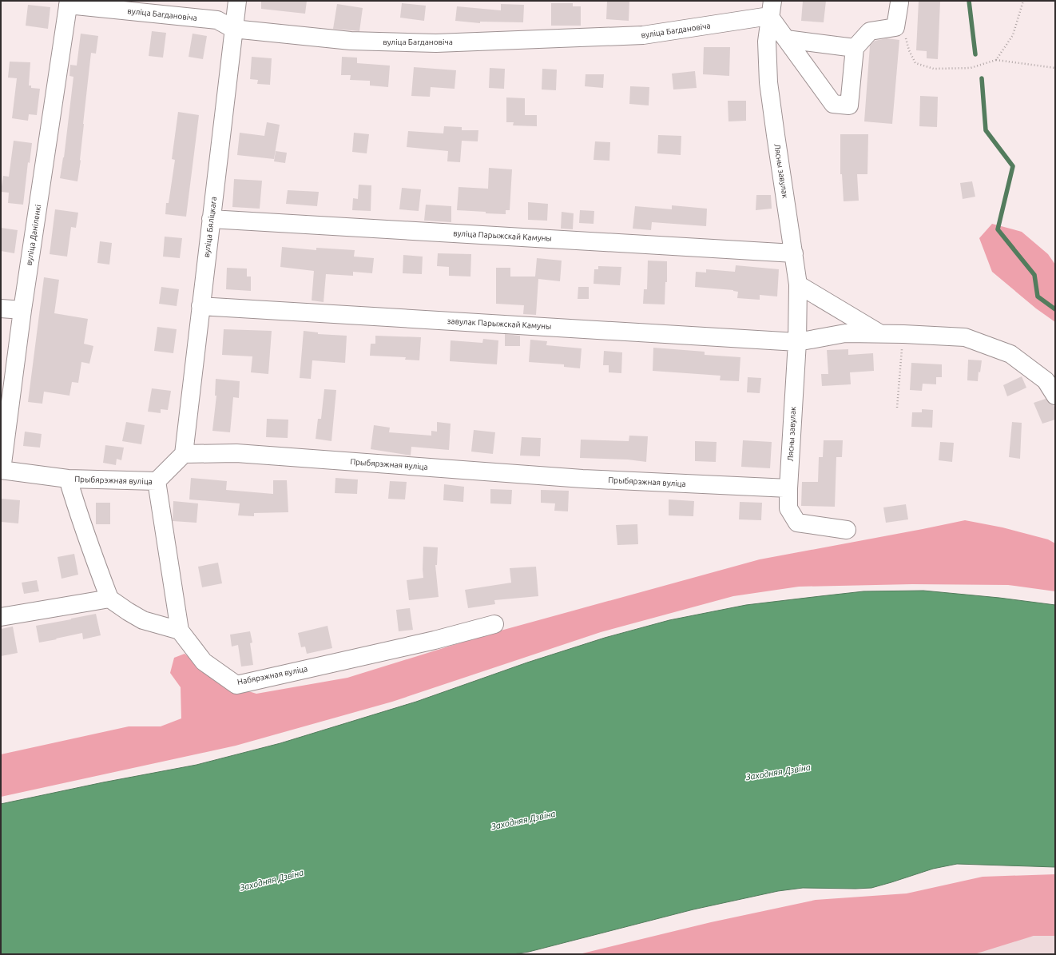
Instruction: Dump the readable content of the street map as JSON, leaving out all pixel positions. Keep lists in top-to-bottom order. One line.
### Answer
{"streets":{"street":["вуліца Багдановіча","Лясны завулак","вуліца Бяліцкага","вуліца Даніленкі","вуліца Парыжскай Камуны","завулак Парыжскай Камуны","Прыбярэжная вуліца","Набярэжная вуліца"]},"crossings":[["вуліца Багдановіча","Лясны завулак"],["вуліца Багдановіча","вуліца Бяліцкага"],["вуліца Багдановіча","вуліца Даніленкі"],["Лясны завулак","вуліца Парыжскай Камуны"],["Лясны завулак","завулак Парыжскай Камуны"],["Лясны завулак","Прыбярэжная вуліца"],["вуліца Бяліцкага","вуліца Парыжскай Камуны"],["вуліца Бяліцкага","завулак Парыжскай Камуны"],["вуліца Бяліцкага","Прыбярэжная вуліца"],["вуліца Даніленкі","Прыбярэжная вуліца"]],"water":["Заходняя Дзвіна"]}
